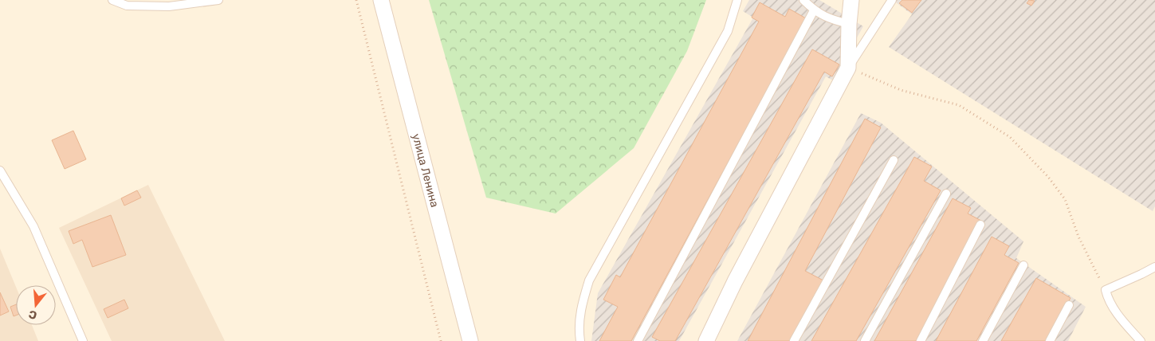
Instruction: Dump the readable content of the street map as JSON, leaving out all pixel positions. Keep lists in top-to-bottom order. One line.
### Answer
{"streets":{"street":["улица Ленина"]},"north":"bottom"}
